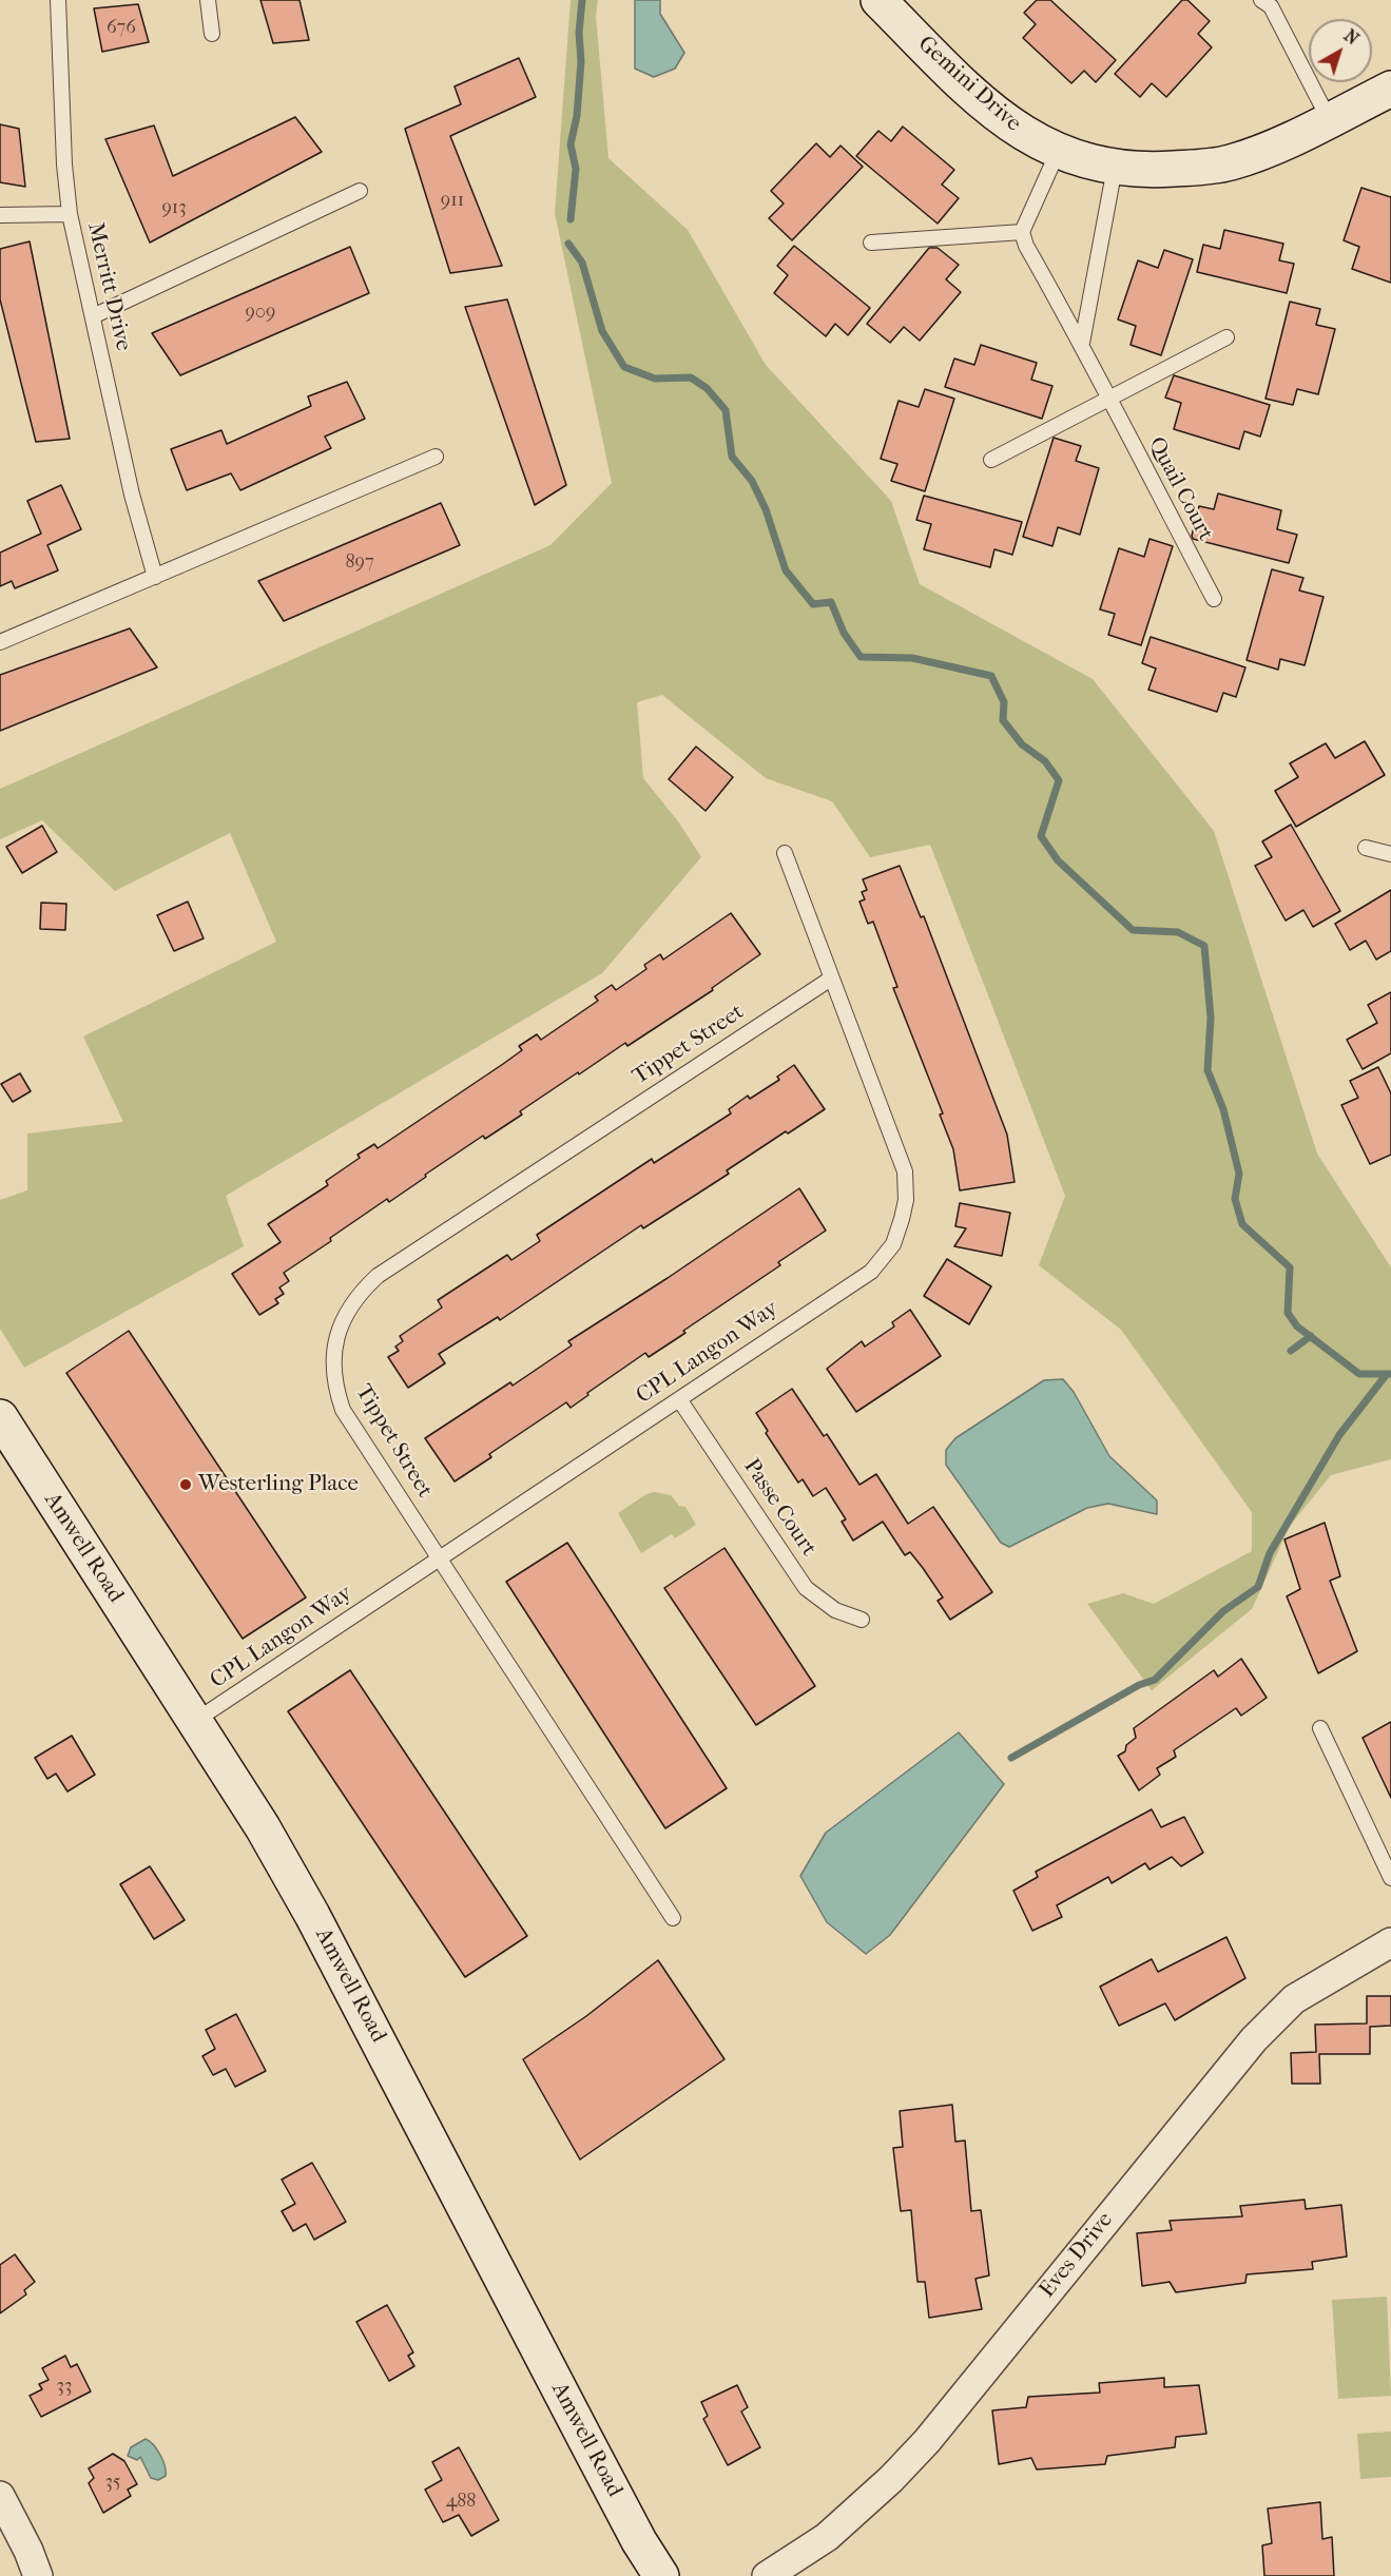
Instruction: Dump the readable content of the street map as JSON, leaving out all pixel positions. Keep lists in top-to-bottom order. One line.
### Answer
{"streets":{"main road":["Gemini Drive","Amwell Road"],"street":["Eves Drive"],"lane":["Merritt Drive","Quail Court","Tippet Street","CPL Langon Way","Passe Court"]},"crossings":[["Tippet Street","CPL Langon Way"],["CPL Langon Way","Passe Court"],["CPL Langon Way","Amwell Road"]],"places":["Westerling Place"],"house_numbers":["676","911","913","909","897","33","35","488"],"north":"top right"}
